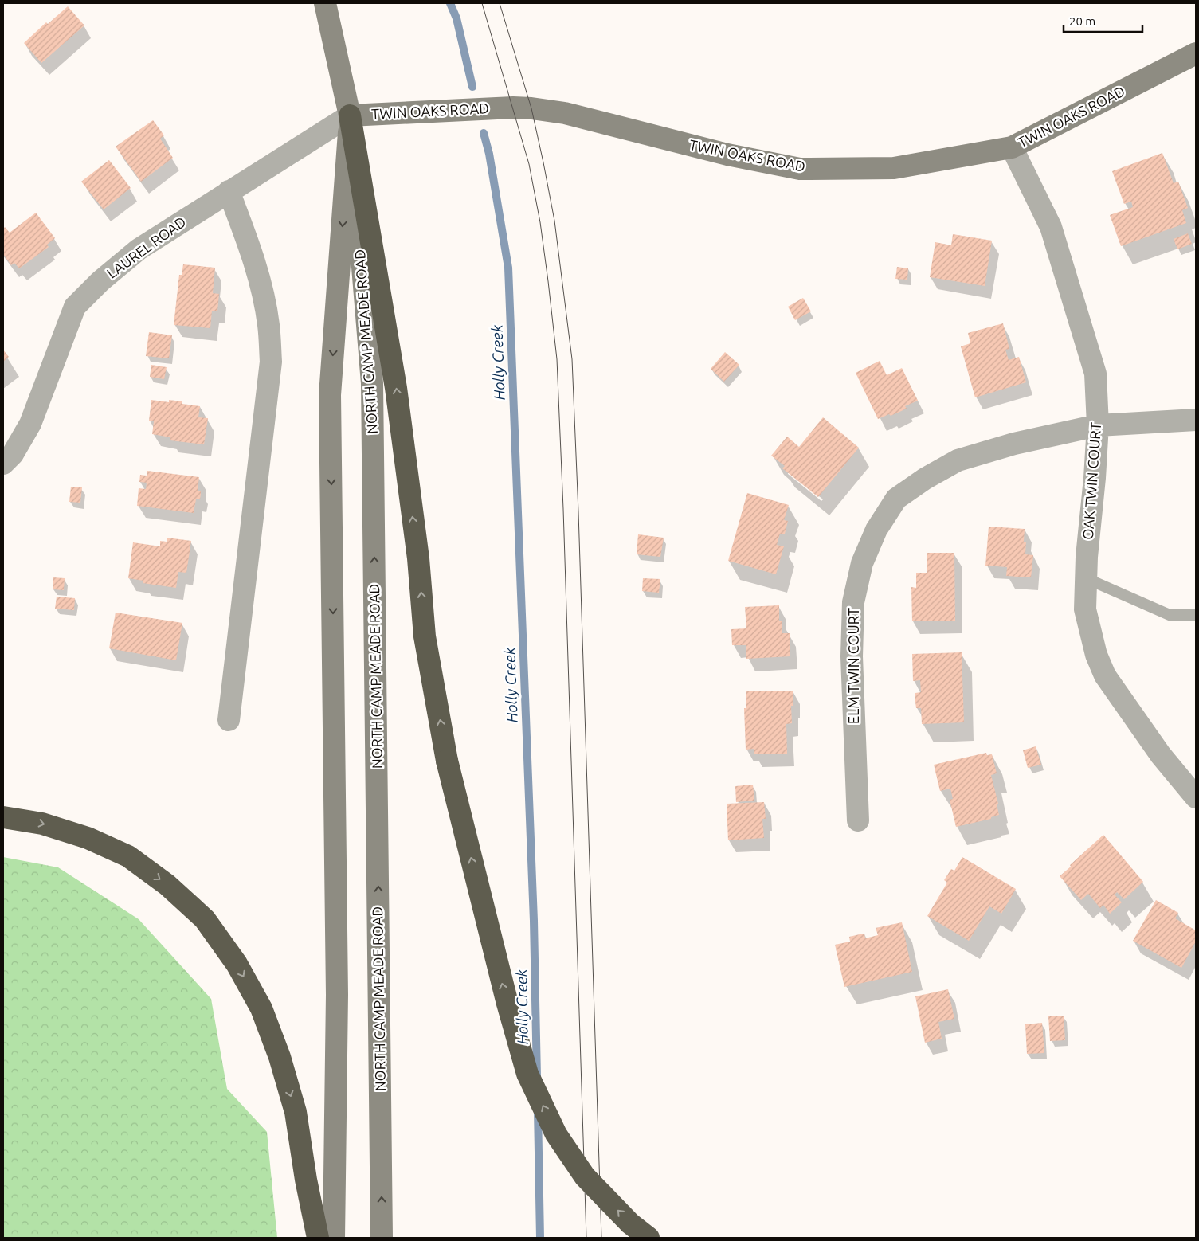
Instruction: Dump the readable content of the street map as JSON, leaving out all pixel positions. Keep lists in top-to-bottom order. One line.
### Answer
{"streets":{"main road":["TWIN OAKS ROAD","NORTH CAMP MEADE ROAD"],"street":["LAUREL ROAD","OAK TWIN COURT","ELM TWIN COURT"]},"crossings":[["TWIN OAKS ROAD","LAUREL ROAD"],["TWIN OAKS ROAD","NORTH CAMP MEADE ROAD"],["TWIN OAKS ROAD","OAK TWIN COURT"],["LAUREL ROAD","NORTH CAMP MEADE ROAD"],["OAK TWIN COURT","ELM TWIN COURT"]],"water":["Holly Creek"],"scale_bar":"20 m"}
